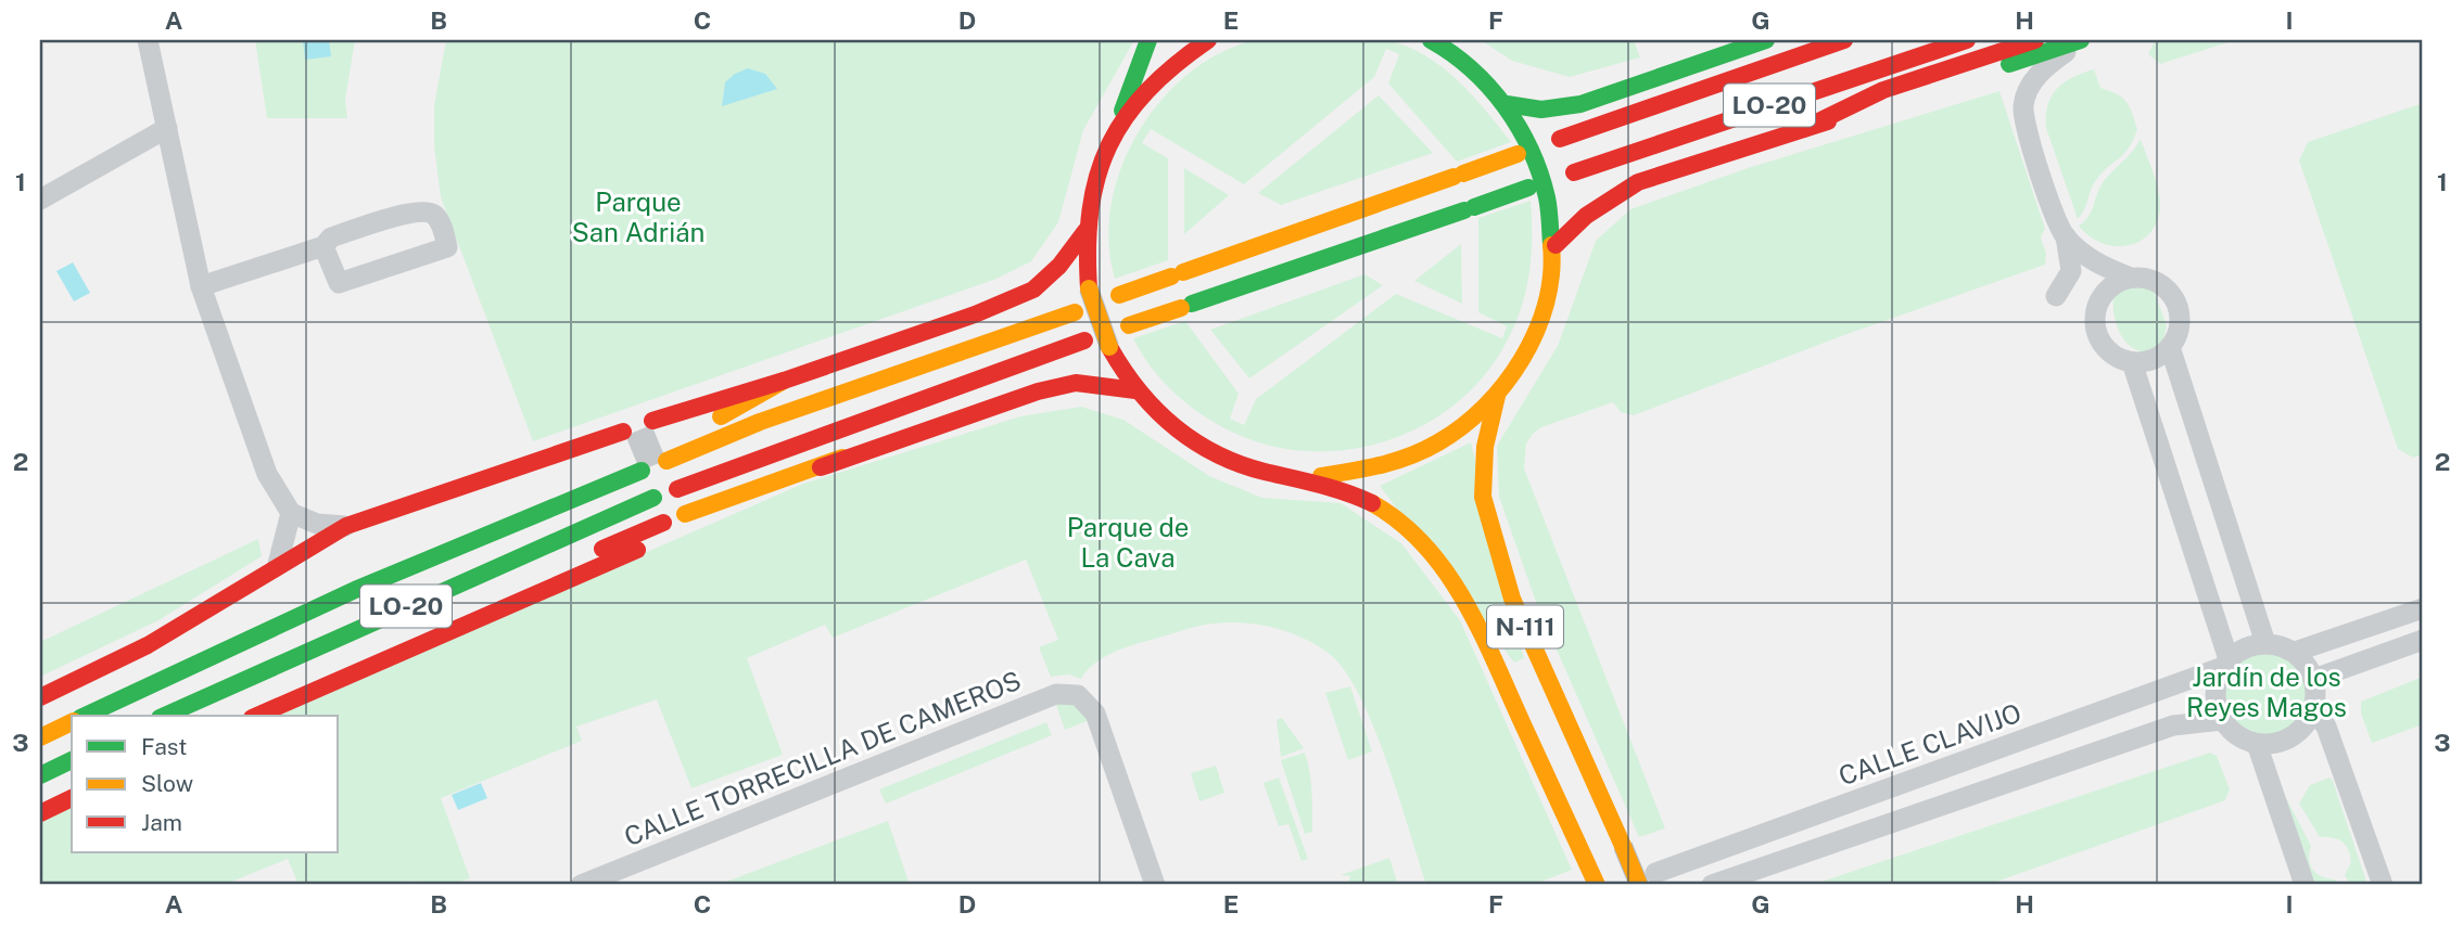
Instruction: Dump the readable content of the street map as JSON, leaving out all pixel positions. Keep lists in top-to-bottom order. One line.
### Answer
{"streets":{"main road":["LO-20","N-111"],"street":["CALLE CLAVIJO","CALLE TORRECILLA DE CAMEROS"]},"crossings":[["N-111","CALLE CLAVIJO"]],"parks":["Parque San Adrián","Parque de La Cava","Jardín de los Reyes Magos"],"legend":["Fast","Slow","Jam"],"grid":{"columns":["A","B","C","D","E","F","G","H","I"],"rows":["1","2","3"]}}
